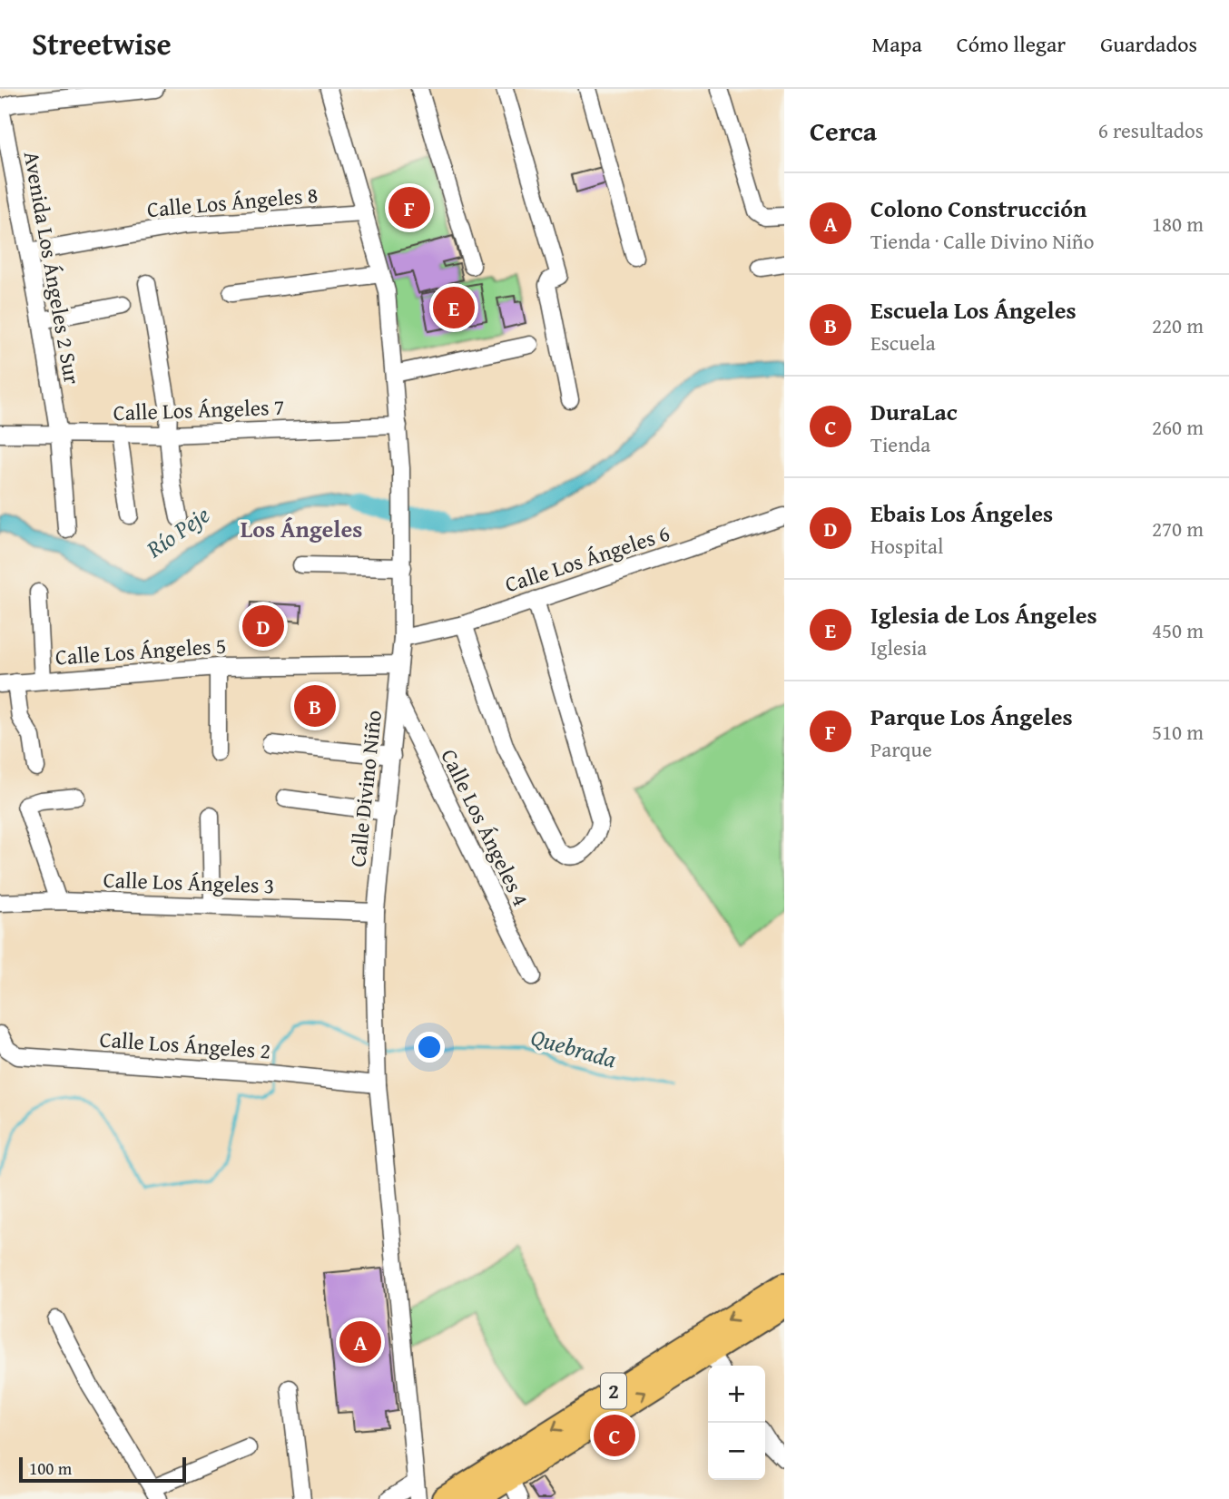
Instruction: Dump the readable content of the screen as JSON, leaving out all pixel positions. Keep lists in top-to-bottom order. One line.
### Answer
{"streets":{"highway":["2"],"street":["Calle Los Ángeles 8","Avenida Los Ángeles 2 Sur","Calle Los Ángeles 7","Calle Los Ángeles 6","Calle Los Ángeles 5","Calle Divino Niño","Calle Los Ángeles 4","Calle Los Ángeles 3","Calle Los Ángeles 2"]},"crossings":[["Calle Los Ángeles 8","Avenida Los Ángeles 2 Sur"],["Calle Los Ángeles 8","Calle Divino Niño"],["Avenida Los Ángeles 2 Sur","Calle Los Ángeles 7"],["Calle Los Ángeles 7","Calle Divino Niño"],["Calle Los Ángeles 6","Calle Divino Niño"],["Calle Los Ángeles 5","Calle Divino Niño"],["Calle Divino Niño","Calle Los Ángeles 4"],["Calle Divino Niño","Calle Los Ángeles 3"],["Calle Divino Niño","Calle Los Ángeles 2"]],"districts":["Los Ángeles"],"water":["Río Peje","Quebrada"],"scale_bar":"100 m","page":{"header":"Streetwise","nav":["Mapa","Cómo llegar","Guardados"],"heading":["Cerca","6 resultados"],"list":[{"mark":"A","name":"Colono Construcción","note":"Tienda · Calle Divino Niño","value":"180 m"},{"mark":"B","name":"Escuela Los Ángeles","note":"Escuela","value":"220 m"},{"mark":"C","name":"DuraLac","note":"Tienda","value":"260 m"},{"mark":"D","name":"Ebais Los Ángeles","note":"Hospital","value":"270 m"},{"mark":"E","name":"Iglesia de Los Ángeles","note":"Iglesia","value":"450 m"},{"mark":"F","name":"Parque Los Ángeles","note":"Parque","value":"510 m"}],"pins":["F","E","D","B","A","C"],"map_buttons":["+","−"],"scale":"100 m"}}
